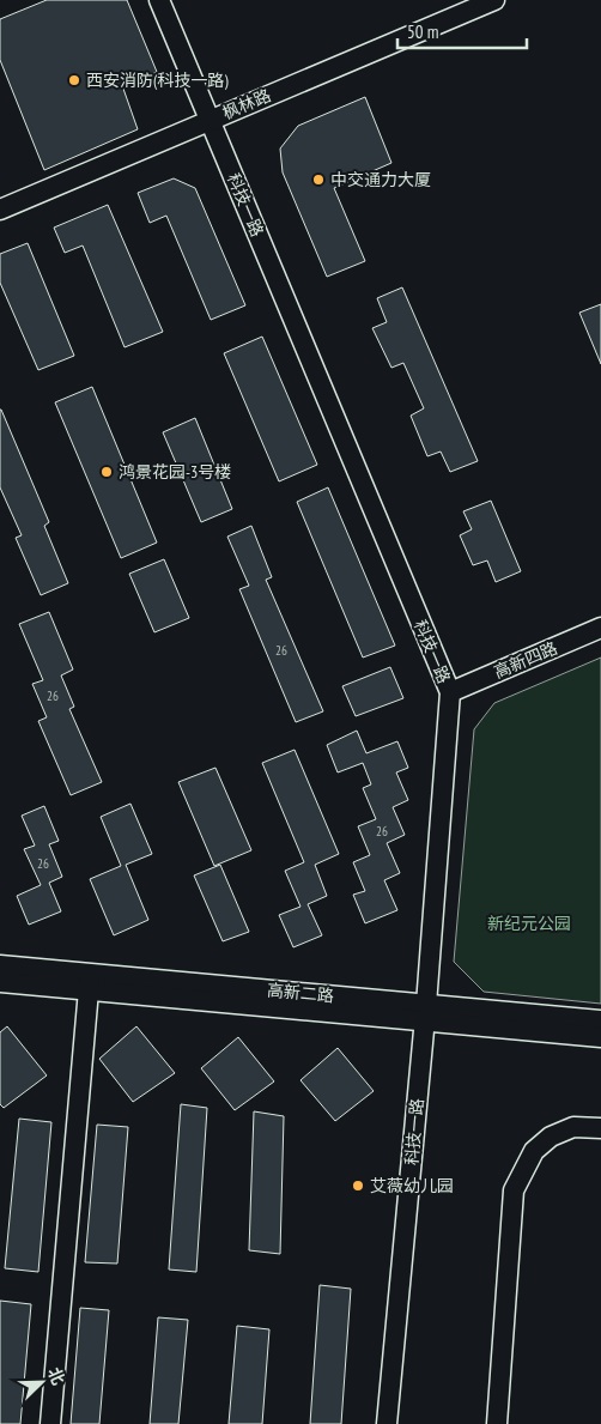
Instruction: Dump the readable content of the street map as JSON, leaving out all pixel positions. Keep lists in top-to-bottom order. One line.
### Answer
{"streets":{"street":["枫林路","科技一路","高新四路","高新二路"]},"crossings":[["枫林路","科技一路"],["科技一路","高新四路"],["科技一路","高新二路"]],"parks":["新纪元公园"],"places":["西安消防(科技一路)","中交通力大厦","鸿景花园-3号楼","艾薇幼儿园"],"house_numbers":["26","26","26","26"],"scale_bar":"50 m","north":"top right"}
